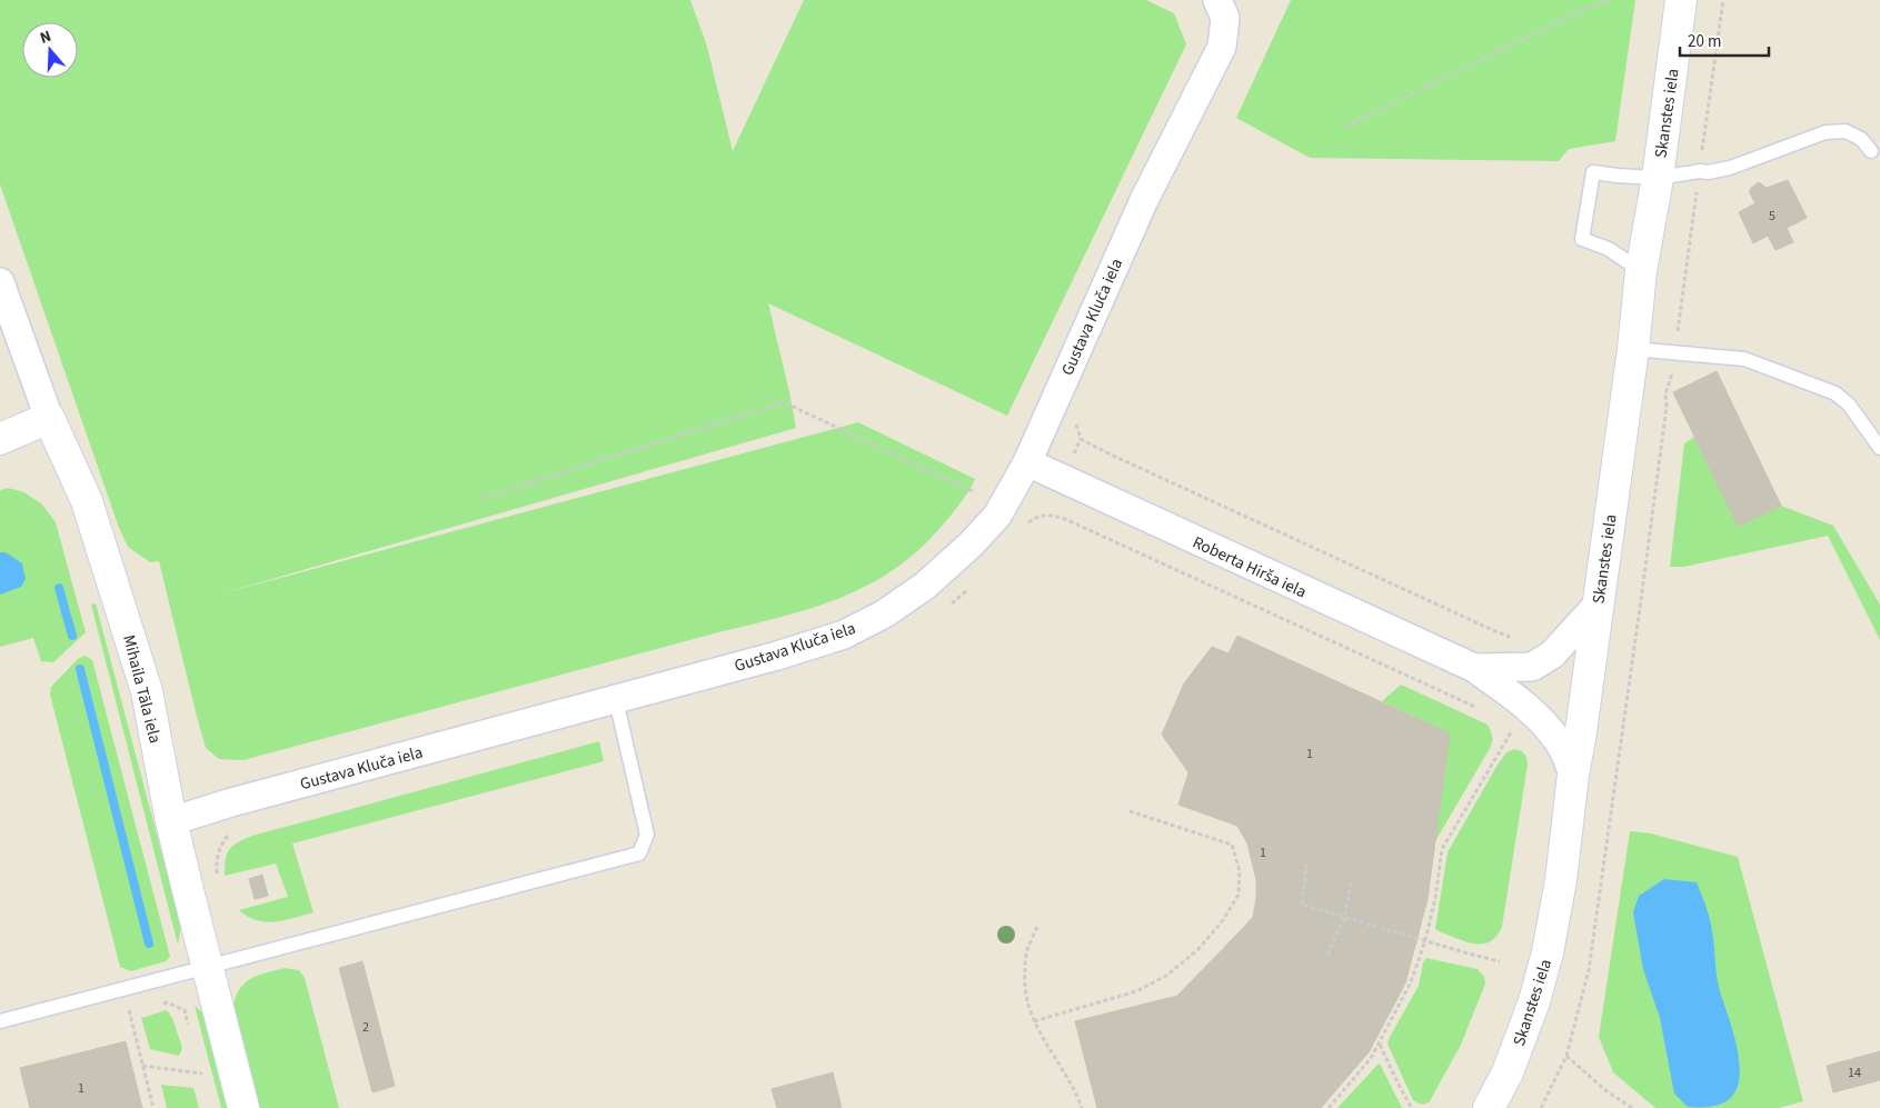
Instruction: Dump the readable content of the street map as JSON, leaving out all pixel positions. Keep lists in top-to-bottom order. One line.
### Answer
{"streets":{"main road":["Skanstes iela","Mihaila Tāla iela"],"street":["Gustava Kluča iela","Roberta Hirša iela"]},"crossings":[["Skanstes iela","Roberta Hirša iela"],["Gustava Kluča iela","Roberta Hirša iela"],["Gustava Kluča iela","Mihaila Tāla iela"]],"house_numbers":["5","1","1","2","14","1"],"scale_bar":"20 m","north":"top"}
